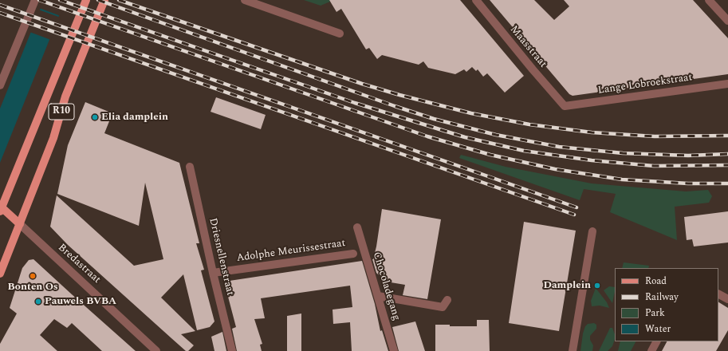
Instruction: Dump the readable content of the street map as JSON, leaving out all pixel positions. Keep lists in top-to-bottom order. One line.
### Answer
{"streets":{"main road":["R10","Bredastraat"],"street":["Maasstraat","Lange Lobroekstraat","Adolphe Meurissestraat","Driesnellenstraat","Chocoladegang"]},"crossings":[["Maasstraat","Lange Lobroekstraat"],["R10","Bredastraat"],["Adolphe Meurissestraat","Driesnellenstraat"]],"places":["Elia damplein","Bonten Os","Damplein","Pauwels BVBA"],"legend":["Road","Railway","Park","Water"]}
